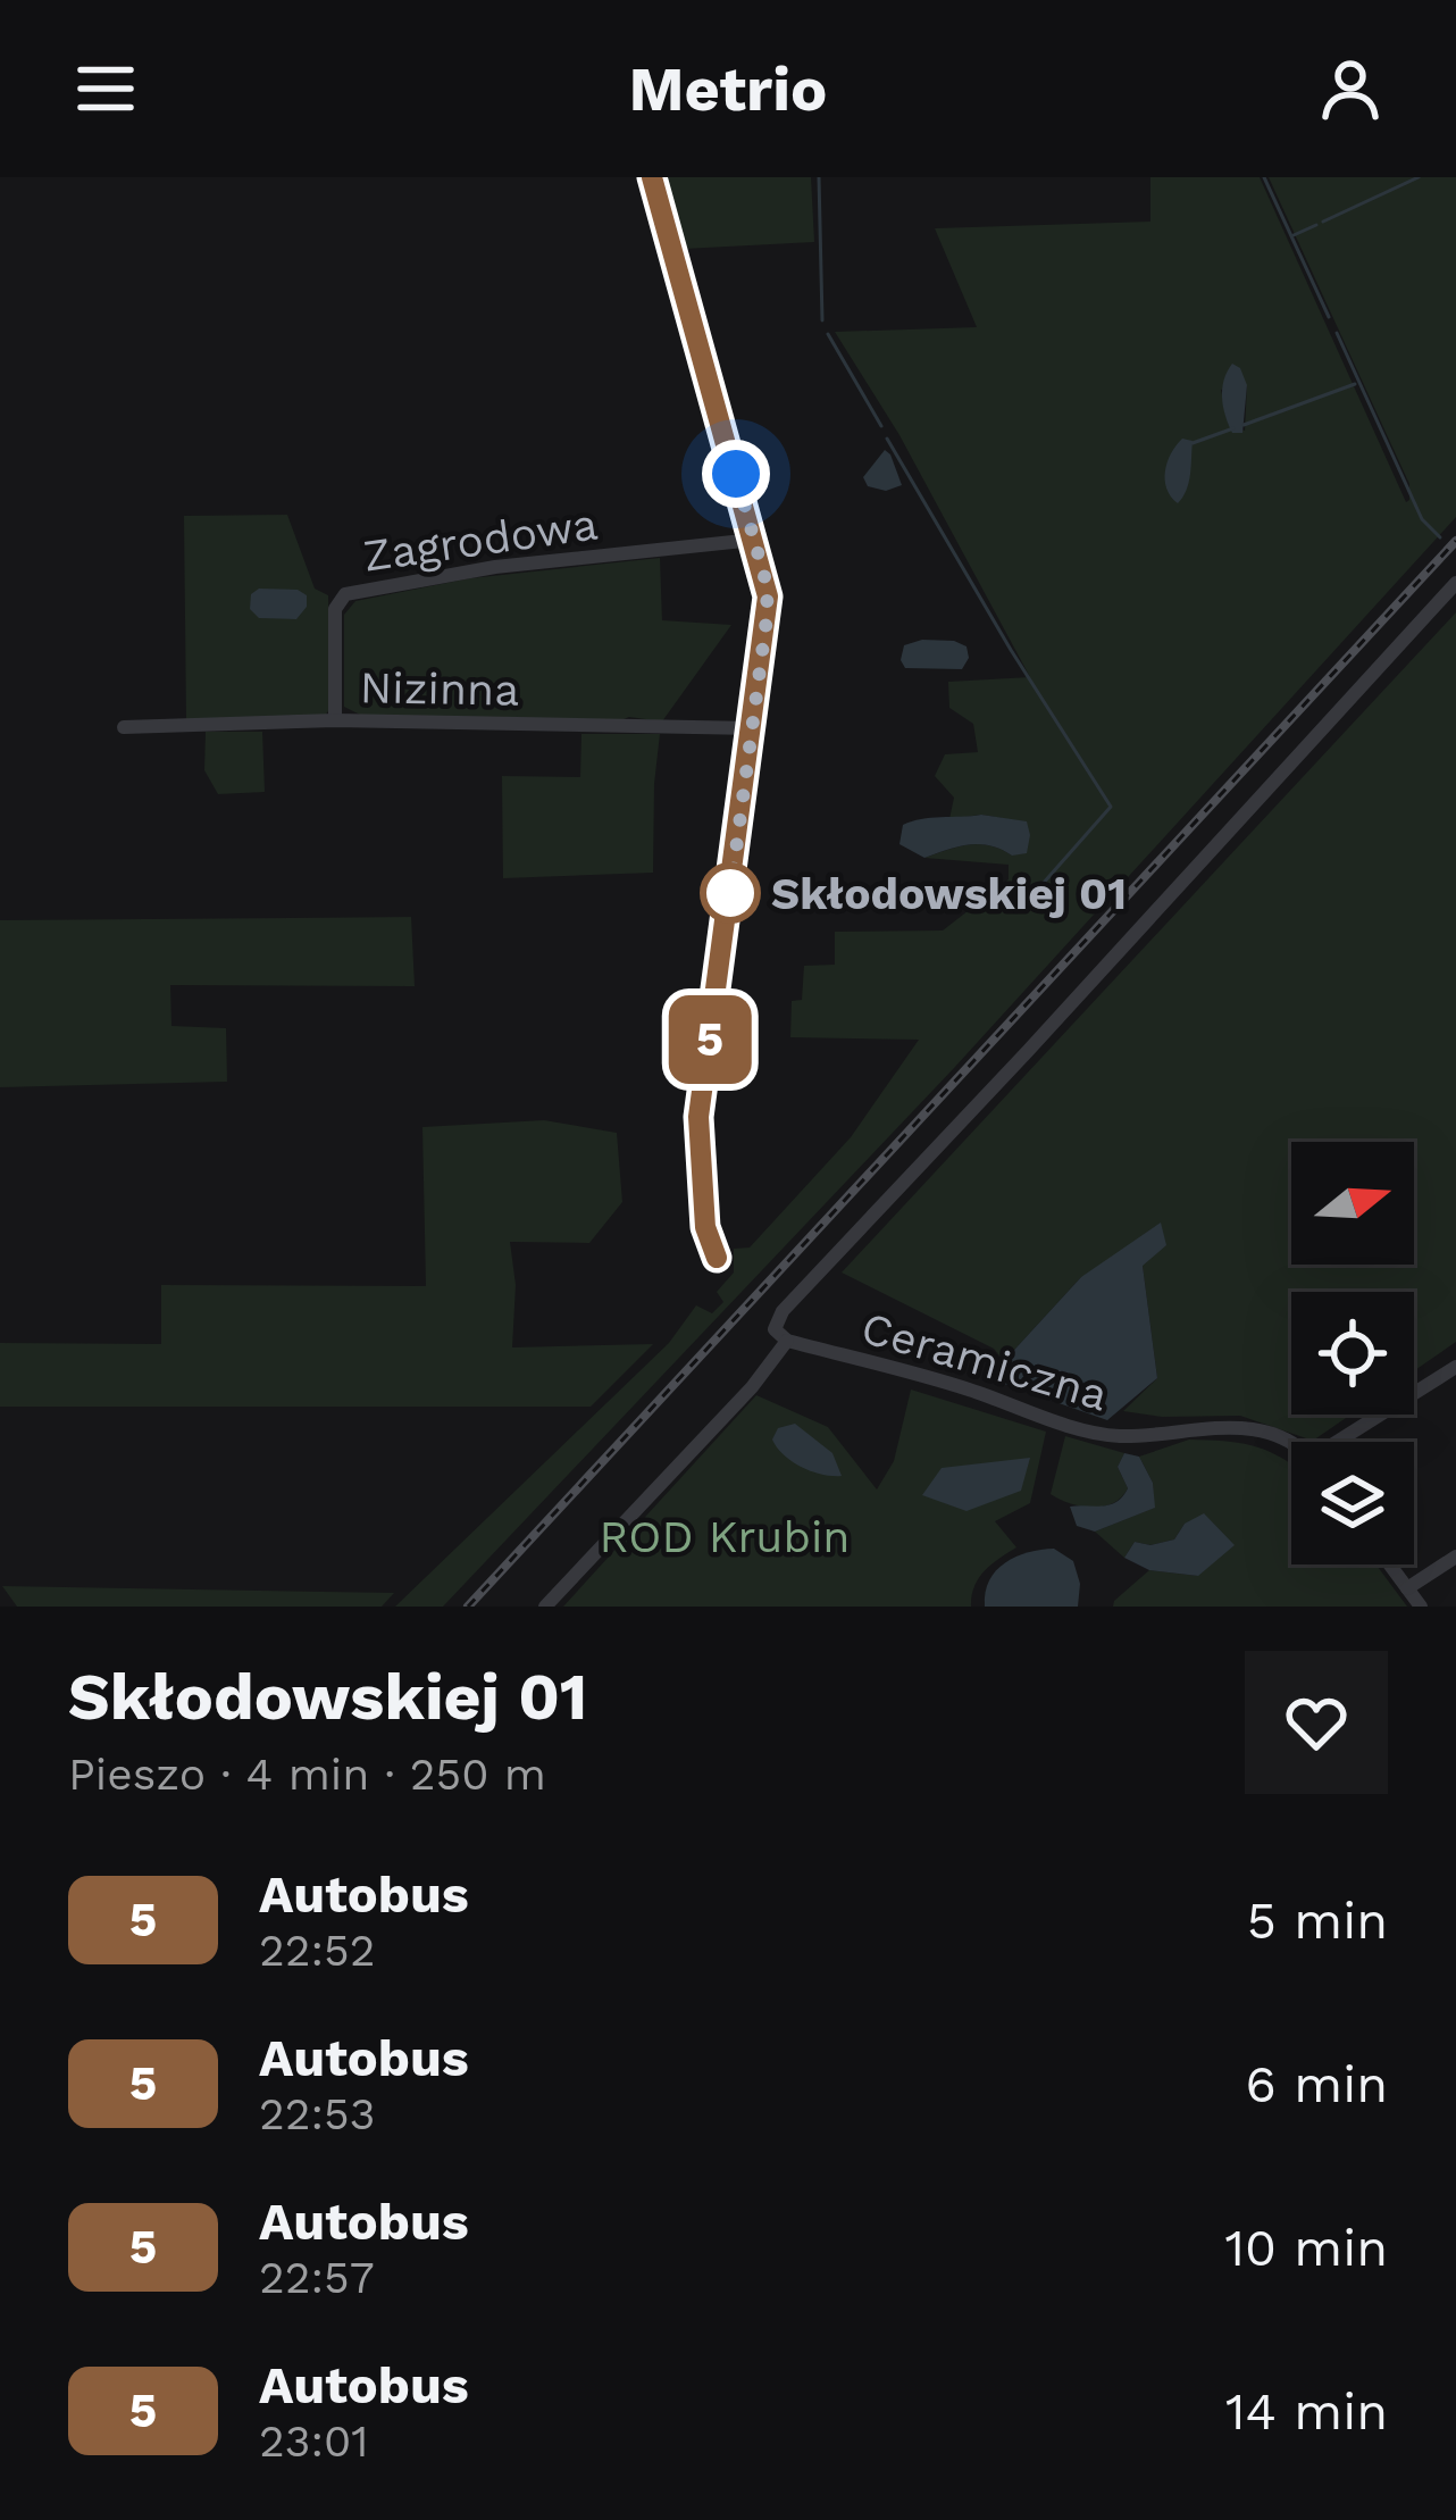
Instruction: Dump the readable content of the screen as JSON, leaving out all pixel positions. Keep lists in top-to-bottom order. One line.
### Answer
{"streets":{"street":["Zagrodowa","Nizinna","Ceramiczna"]},"crossings":[["Zagrodowa","Nizinna"]],"parks":["ROD Krubin"],"places":["Skłodowskiej 01"],"lines":["bus line 5"],"north":"right","page":{"header":"Metrio","on_map":"5","heading":["Skłodowskiej 01","Pieszo · 4 min · 250 m"],"list":[{"mark":"5","name":"Autobus","note":"22:52","value":"5 min"},{"mark":"5","name":"Autobus","note":"22:53","value":"6 min"},{"mark":"5","name":"Autobus","note":"22:57","value":"10 min"},{"mark":"5","name":"Autobus","note":"23:01","value":"14 min"}]}}
